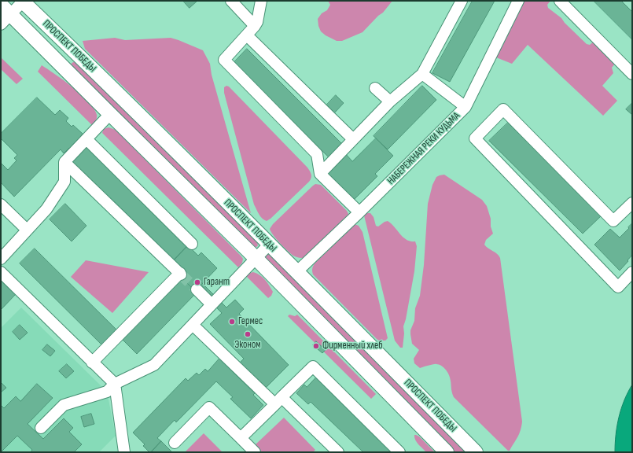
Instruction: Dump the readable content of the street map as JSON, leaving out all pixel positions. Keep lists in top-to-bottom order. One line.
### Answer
{"streets":{"main road":["ПРОСПЕКТ ПОБЕДЫ"],"street":["НАБЕРЕЖНАЯ РЕКИ КУДЬМА"]},"crossings":[["ПРОСПЕКТ ПОБЕДЫ","НАБЕРЕЖНАЯ РЕКИ КУДЬМА"]],"places":["Гарант","Гермес","Эконом","Фирменный хлеб"]}
